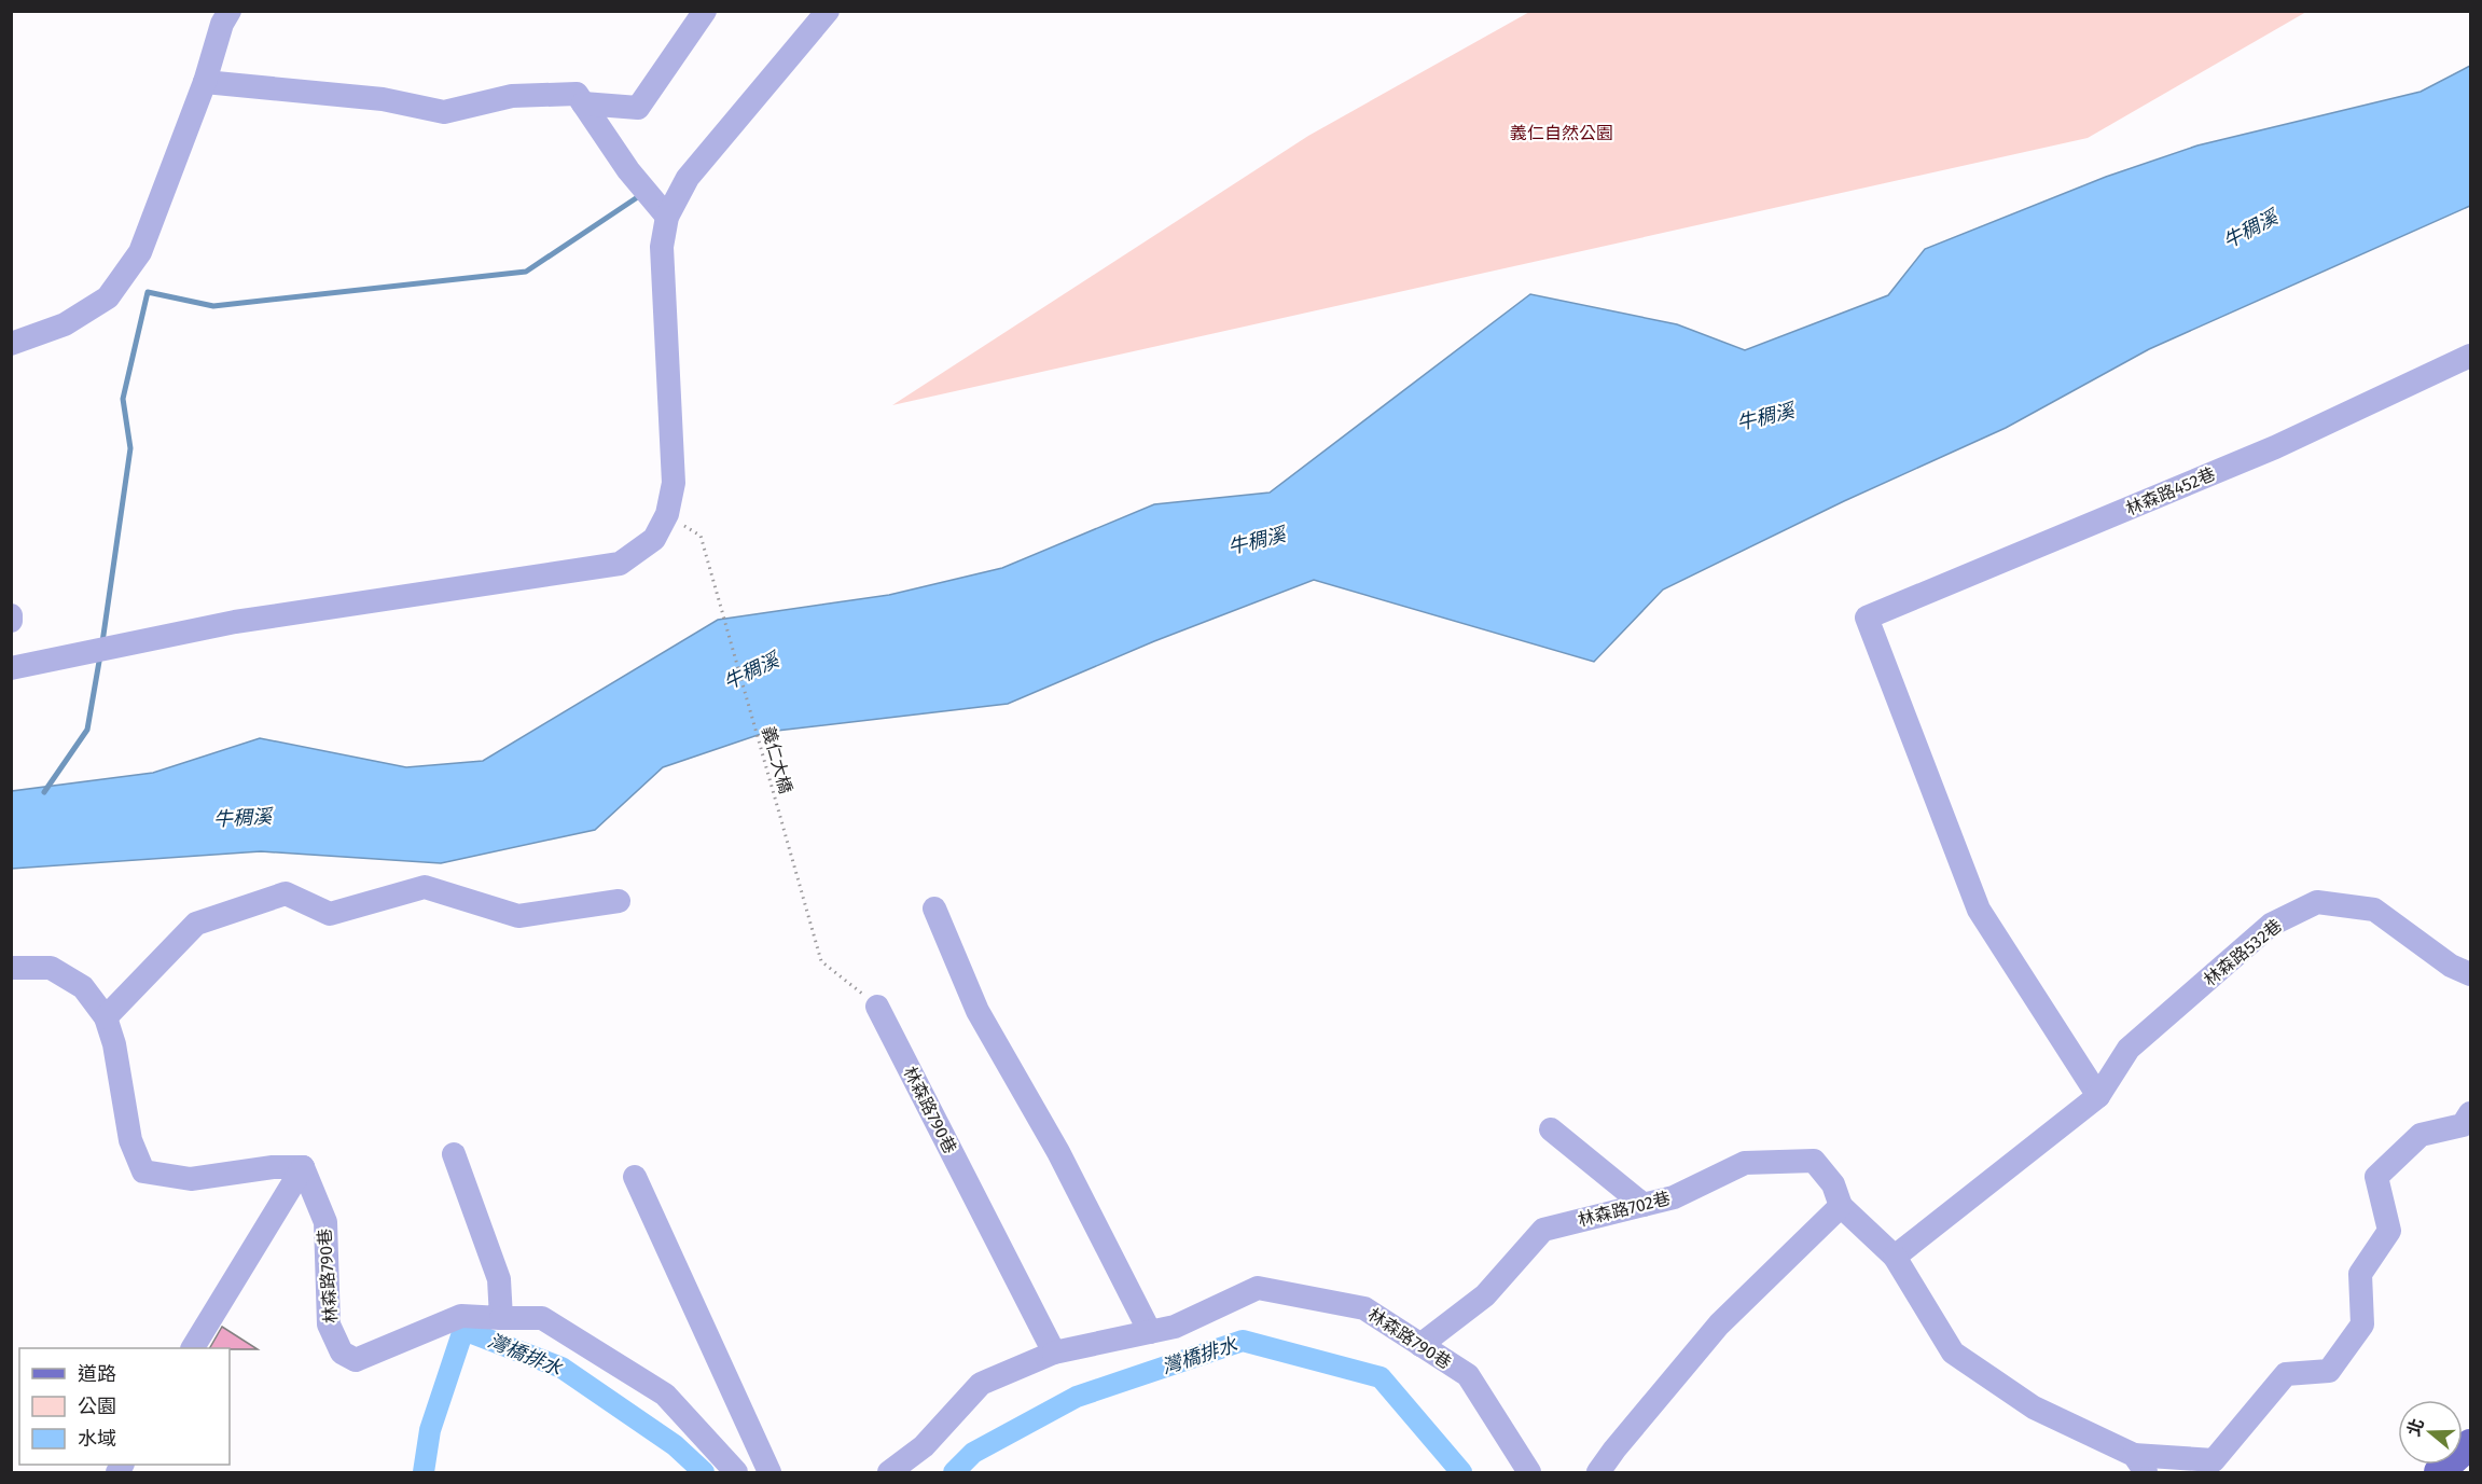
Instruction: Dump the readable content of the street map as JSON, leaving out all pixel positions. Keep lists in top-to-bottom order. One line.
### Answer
{"streets":{"street":["林森路452巷","林森路532巷","林森路790巷","林森路702巷"],"path":["義仁大橋"]},"crossings":[["林森路452巷","林森路532巷"],["義仁大橋","林森路790巷"],["林森路790巷","林森路702巷"]],"water":["牛稠溪","灣橋排水"],"parks":["義仁自然公園"],"legend":["道路","公園","水域"],"north":"left"}
